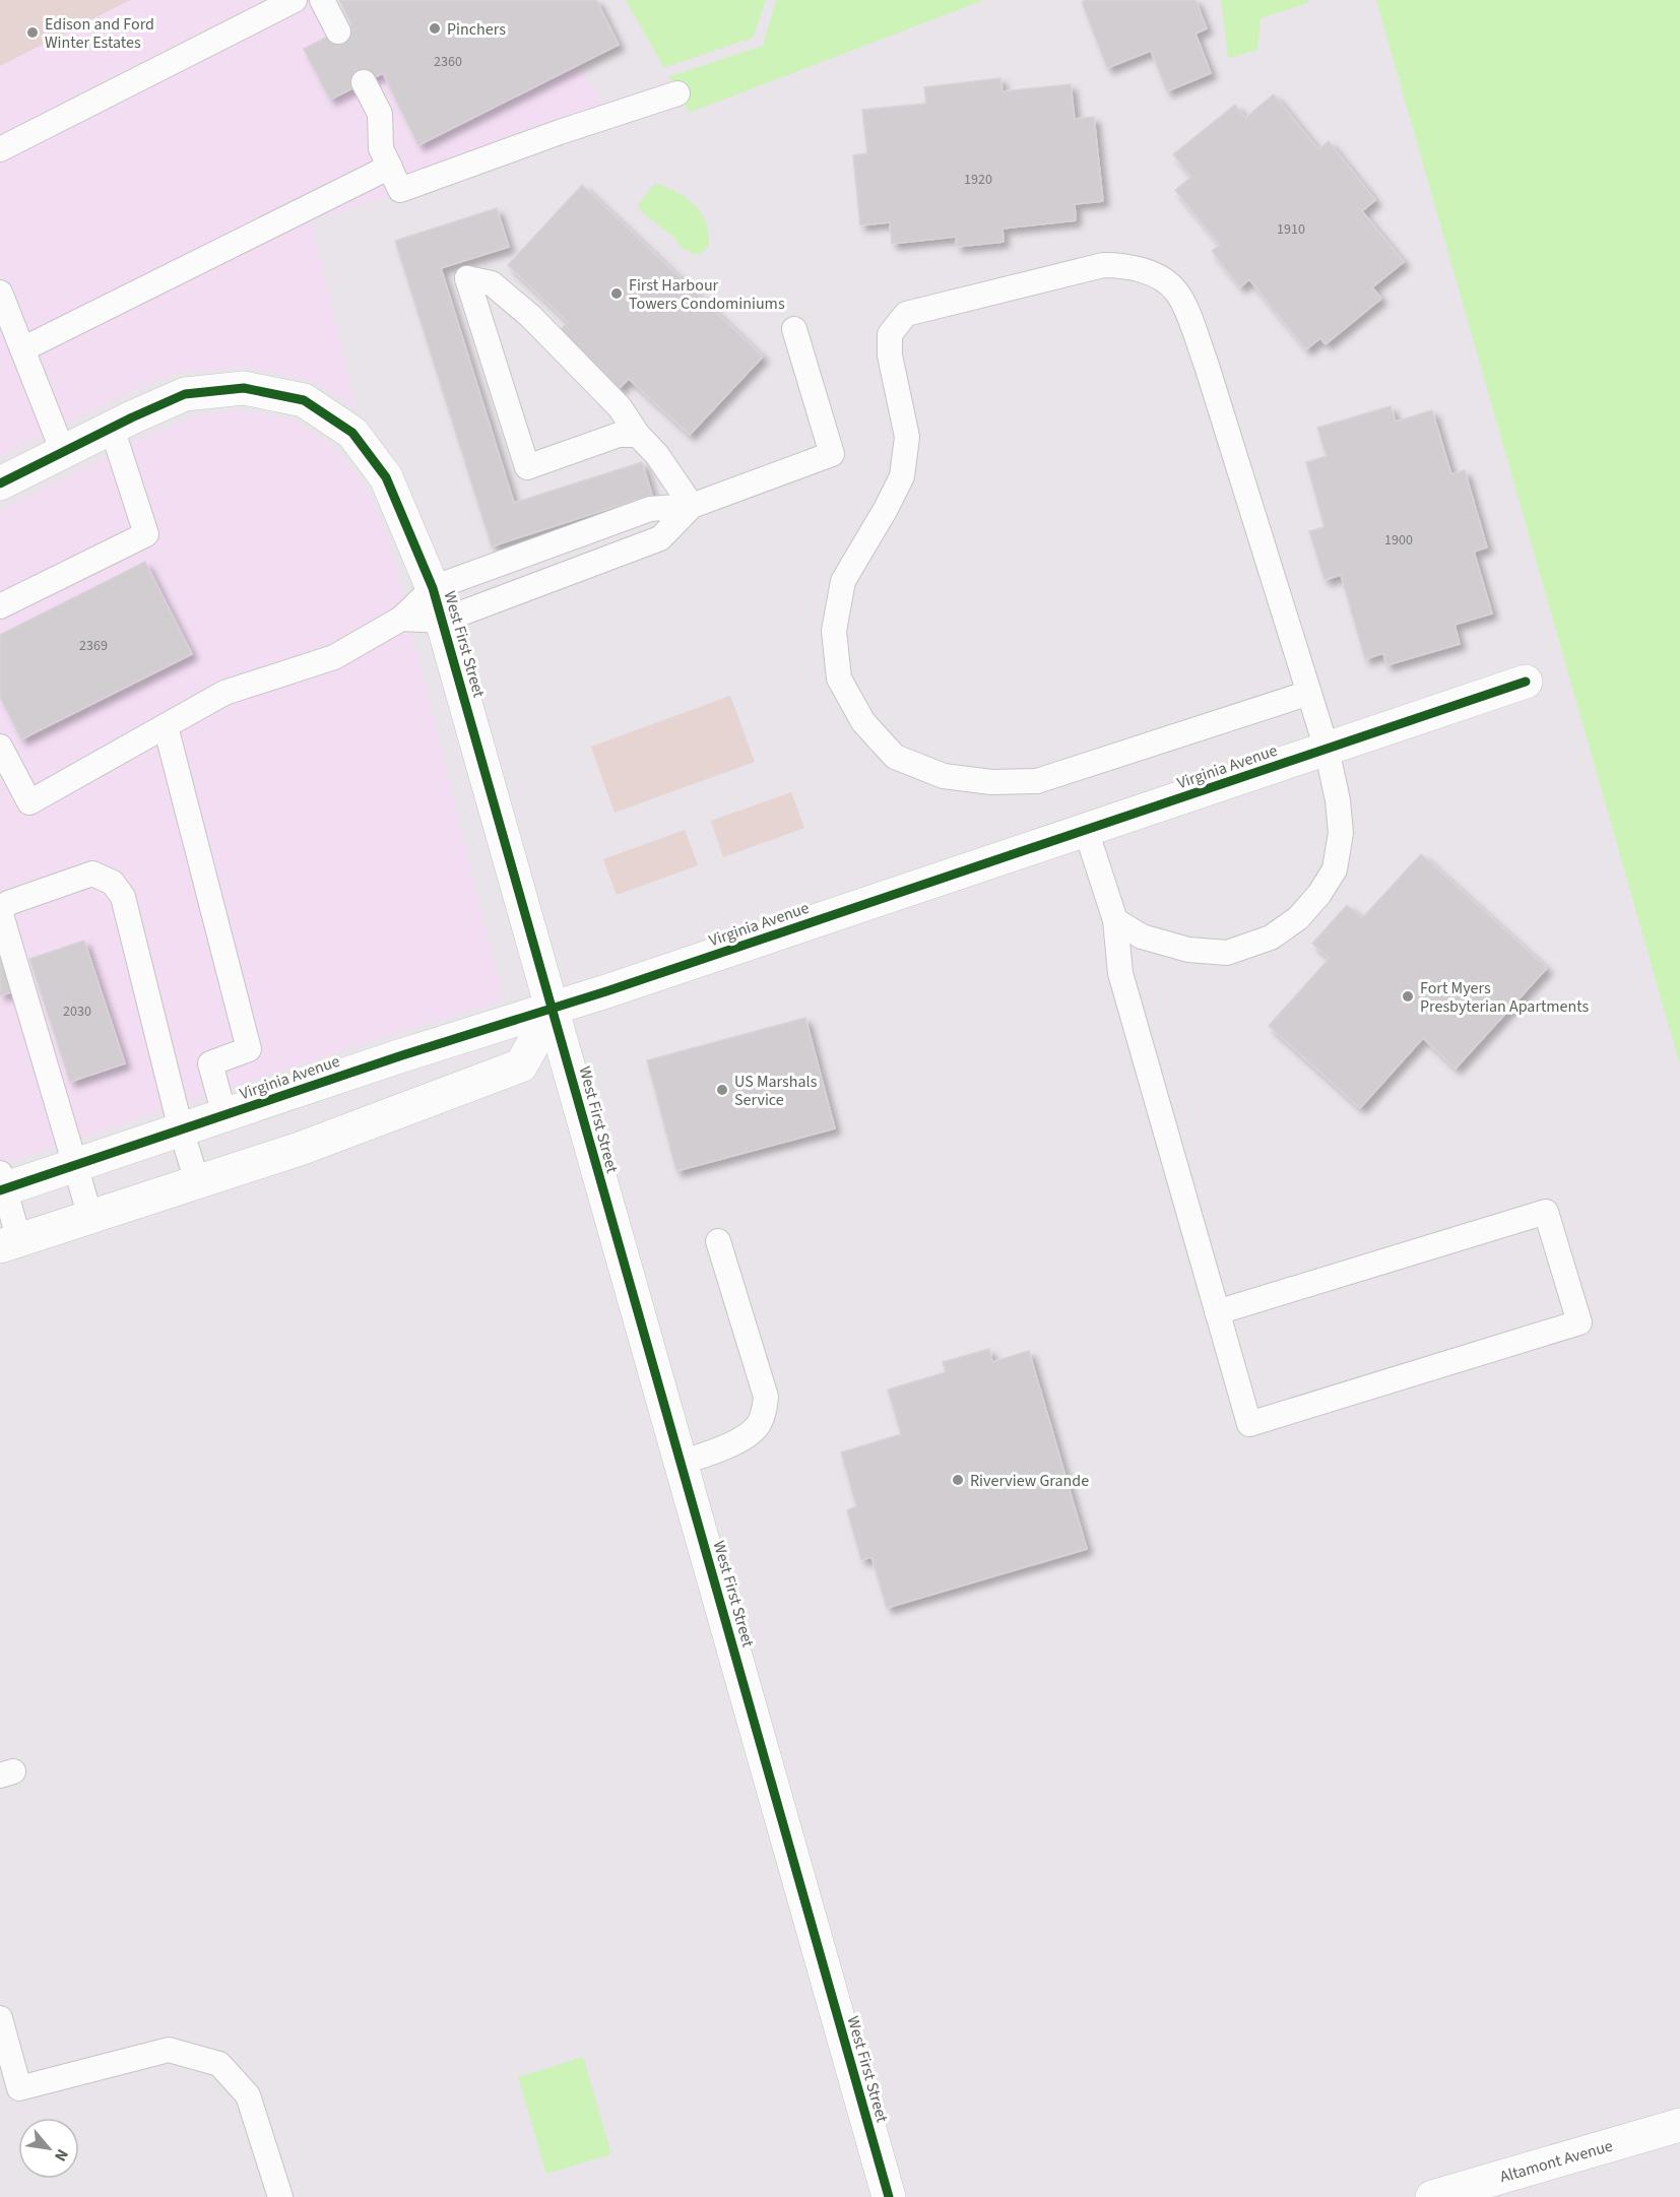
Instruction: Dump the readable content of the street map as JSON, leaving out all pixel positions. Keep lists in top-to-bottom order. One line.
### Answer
{"streets":{"street":["West First Street","Virginia Avenue","Altamont Avenue"]},"crossings":[["West First Street","Virginia Avenue"]],"places":["Pinchers","Edison and Ford Winter Estates","First Harbour Towers Condominiums","Fort Myers Presbyterian Apartments","US Marshals Service","Riverview Grande"],"house_numbers":["2360","1920","1910","1900","2369","2030"],"north":"bottom right"}
